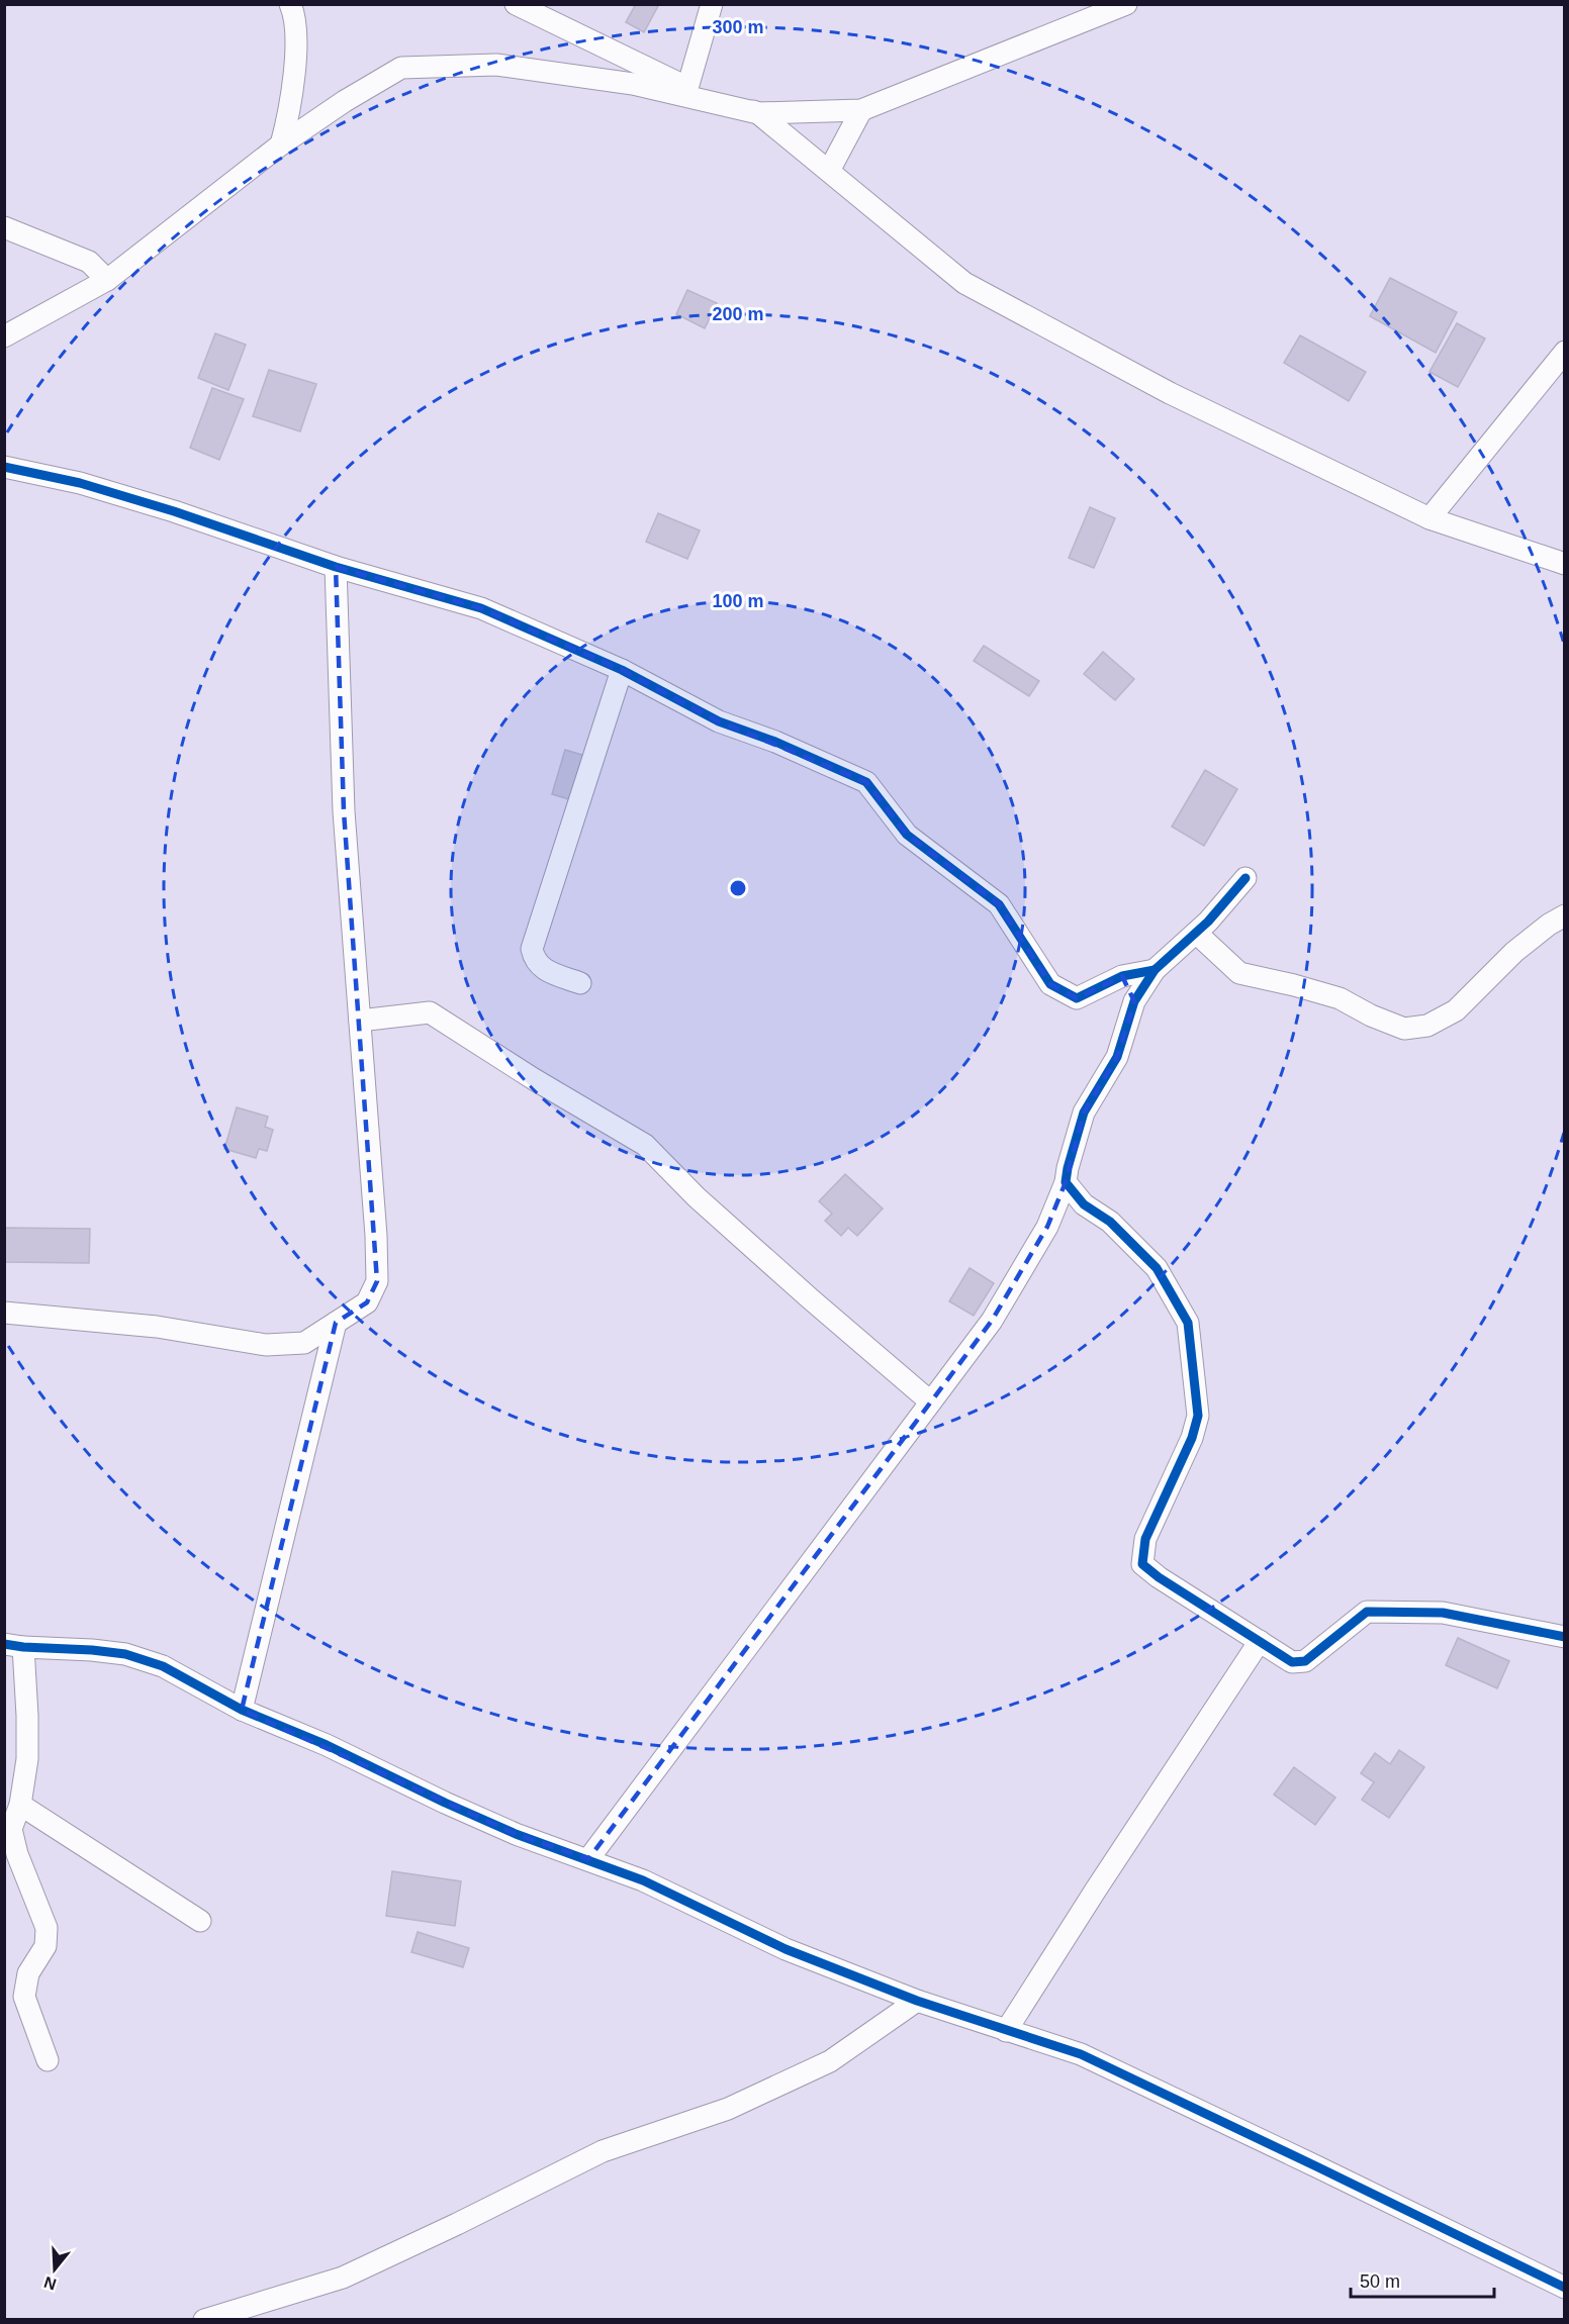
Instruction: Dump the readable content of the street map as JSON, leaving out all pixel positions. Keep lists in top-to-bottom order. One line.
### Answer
{"scale_bar":"50 m","north":"bottom","rings":["300 m","200 m","100 m"]}
